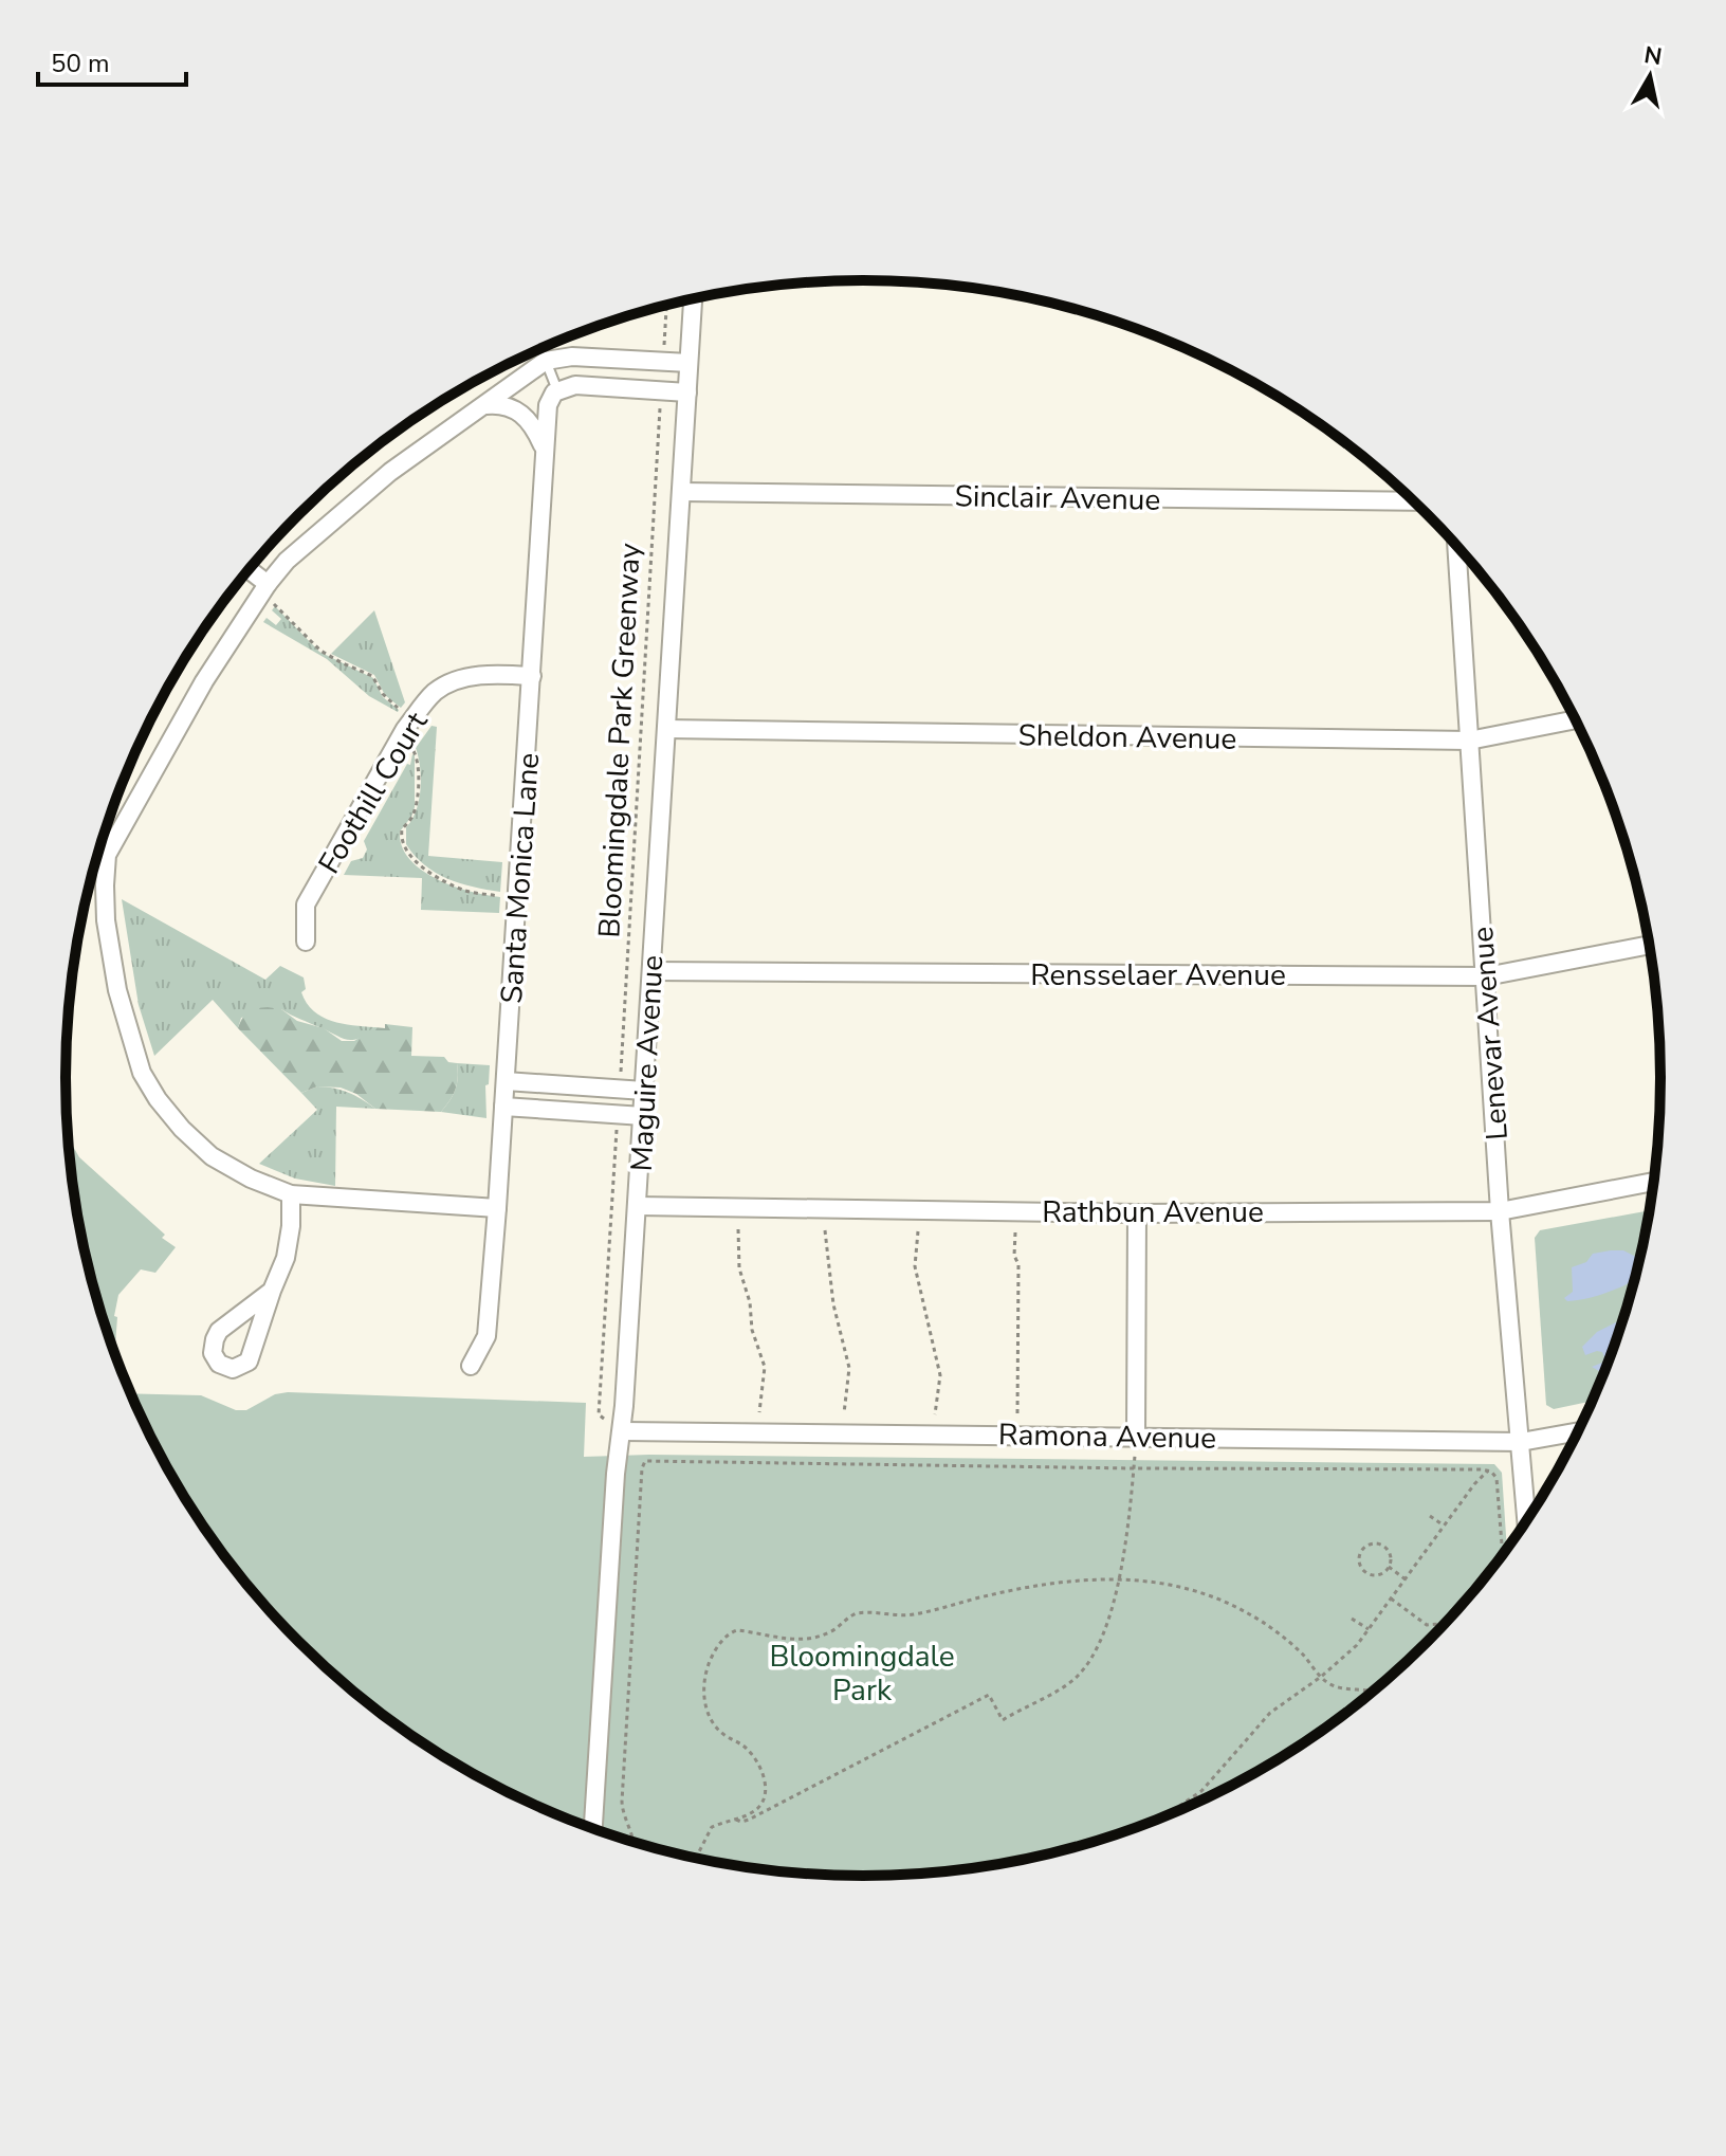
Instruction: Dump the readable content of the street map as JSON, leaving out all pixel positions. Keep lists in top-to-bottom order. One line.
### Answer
{"streets":{"street":["Sinclair Avenue","Sheldon Avenue","Foothill Court","Santa Monica Lane","Rensselaer Avenue","Lenevar Avenue","Maguire Avenue","Rathbun Avenue","Ramona Avenue"],"path":["Bloomingdale Park Greenway"]},"crossings":[["Sinclair Avenue","Maguire Avenue"],["Sheldon Avenue","Lenevar Avenue"],["Sheldon Avenue","Maguire Avenue"],["Foothill Court","Santa Monica Lane"],["Rensselaer Avenue","Lenevar Avenue"],["Rensselaer Avenue","Maguire Avenue"],["Lenevar Avenue","Rathbun Avenue"],["Lenevar Avenue","Ramona Avenue"],["Maguire Avenue","Rathbun Avenue"],["Maguire Avenue","Ramona Avenue"]],"parks":["Bloomingdale Park"],"scale_bar":"50 m","north":"top"}
